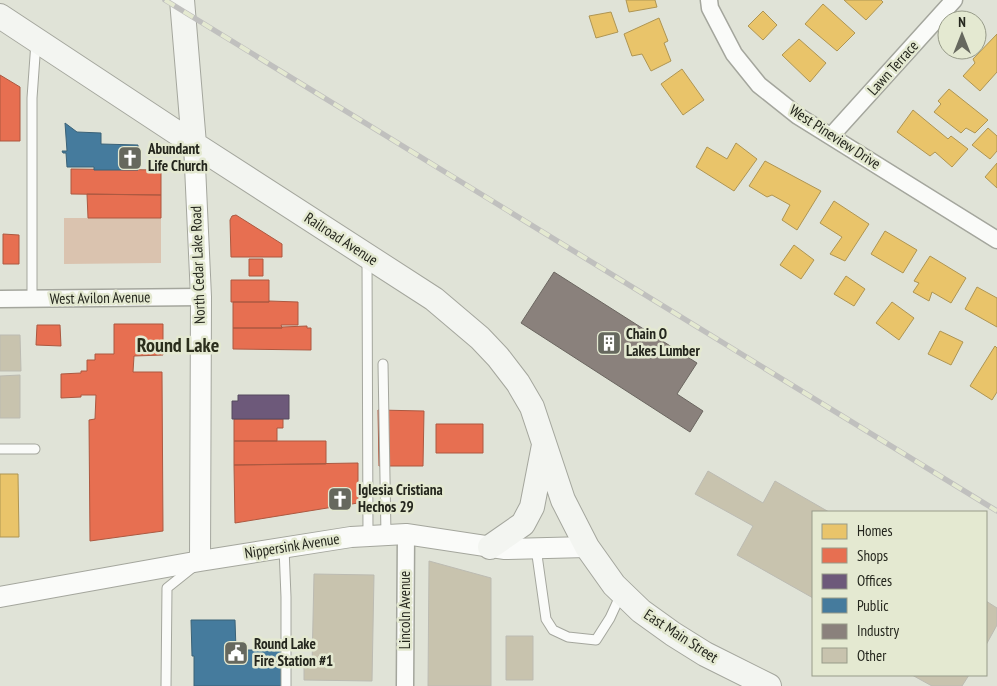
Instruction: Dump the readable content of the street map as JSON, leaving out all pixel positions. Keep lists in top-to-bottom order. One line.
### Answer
{"streets":{"main road":["Railroad Avenue","North Cedar Lake Road","East Main Street"],"street":["Lawn Terrace","West Pineview Drive","West Avilon Avenue","Nippersink Avenue","Lincoln Avenue"]},"crossings":[["Lawn Terrace","West Pineview Drive"],["Railroad Avenue","North Cedar Lake Road"],["Railroad Avenue","Nippersink Avenue"],["Railroad Avenue","East Main Street"],["North Cedar Lake Road","West Avilon Avenue"],["North Cedar Lake Road","Nippersink Avenue"],["Nippersink Avenue","Lincoln Avenue"],["Nippersink Avenue","East Main Street"]],"districts":["Round Lake"],"places":{"church":["Abundant Life Church","Iglesia Cristiana Hechos 29"],"building":["Chain O Lakes Lumber"],"public building":["Round Lake Fire Station #1"]},"legend":["Homes","Shops","Offices","Public","Industry","Other"],"north":"top"}
